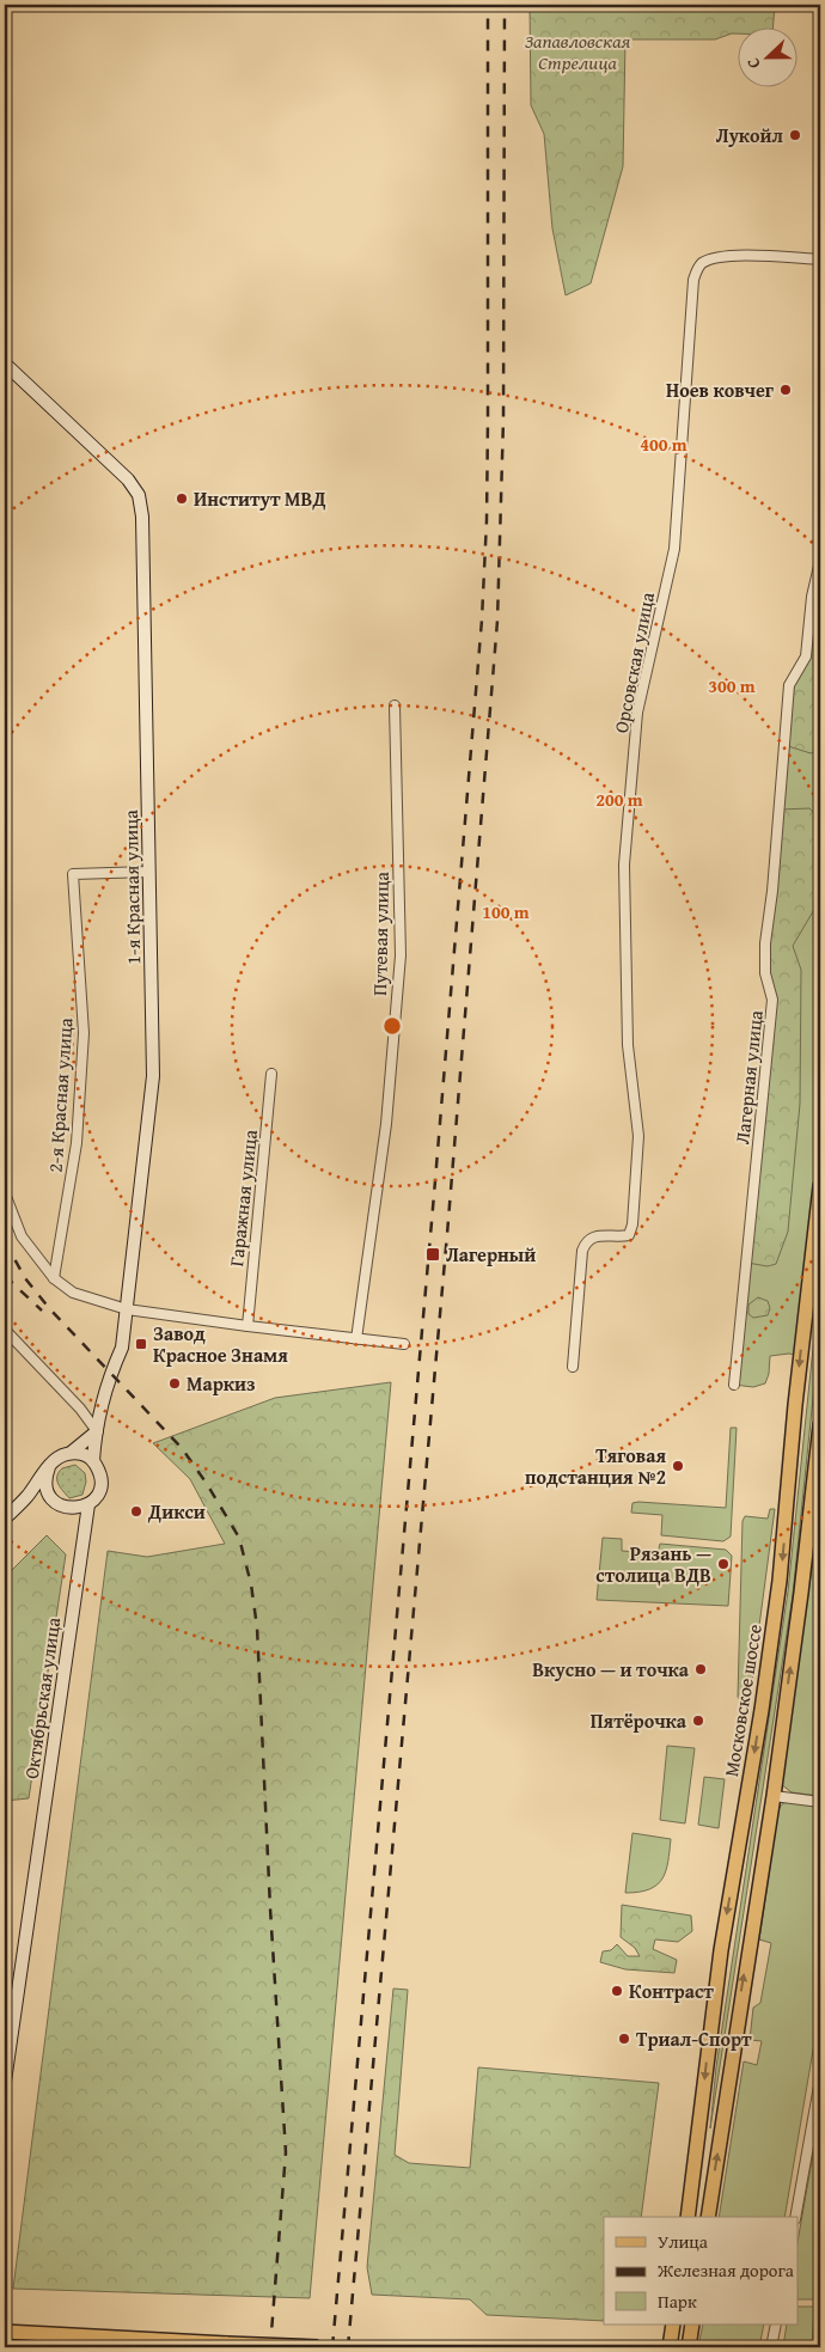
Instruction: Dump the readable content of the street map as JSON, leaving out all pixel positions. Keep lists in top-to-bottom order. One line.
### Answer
{"streets":{"main road":["Московское шоссе"],"street":["Орсовская улица","1-я Красная улица","Путевая улица","Лагерная улица","2-я Красная улица","Гаражная улица","Октябрьская улица"]},"crossings":[["1-я Красная улица","2-я Красная улица"],["1-я Красная улица","Октябрьская улица"]],"parks":["Запавловская Стрелица"],"places":{"other":["Лукойл","Ноев ковчег","Институт МВД","Маркиз","Тяговая подстанция №2","Дикси","Рязань — столица ВДВ","Вкусно — и точка","Пятёрочка","Контраст","Триал-Спорт"],"transit":["Лагерный","Завод Красное Знамя"]},"legend":["Улица","Железная дорога","Парк"],"north":"left","rings":["400 m","300 m","200 m","100 m"]}
